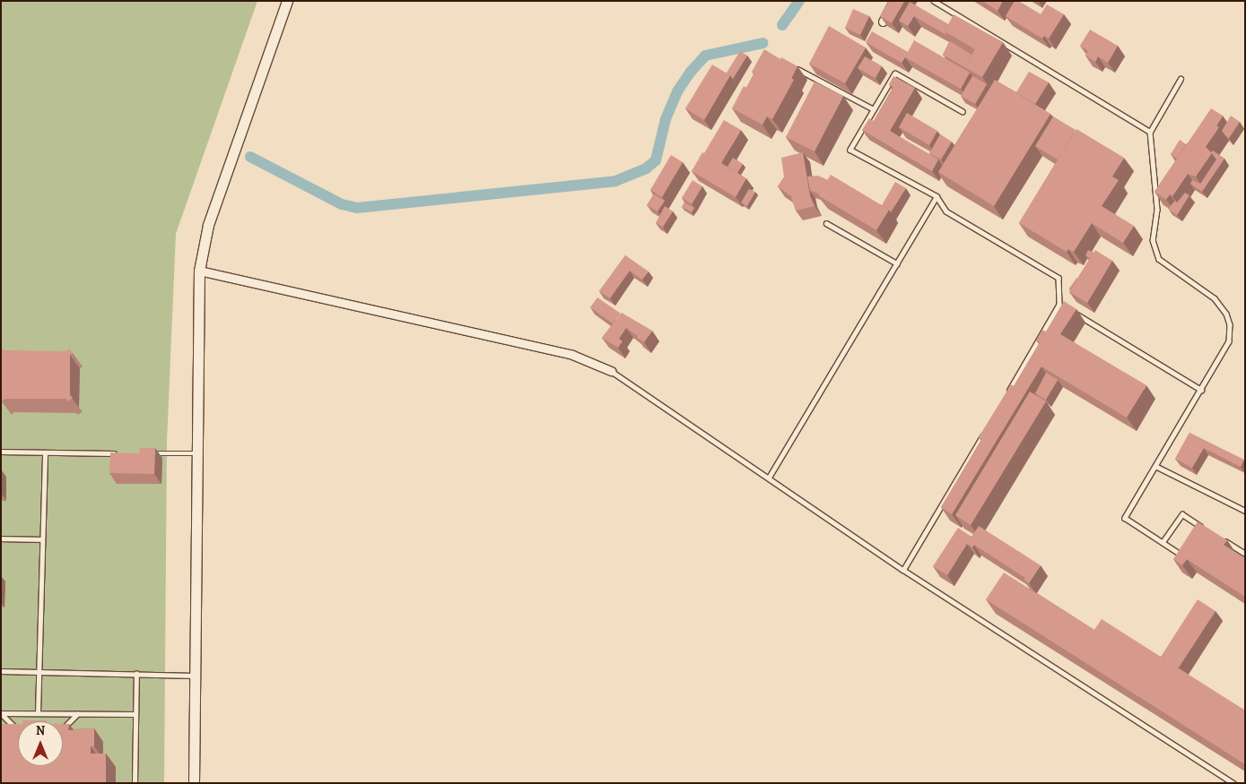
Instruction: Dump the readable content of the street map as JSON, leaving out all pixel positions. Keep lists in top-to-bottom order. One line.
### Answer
{"north":"top"}
